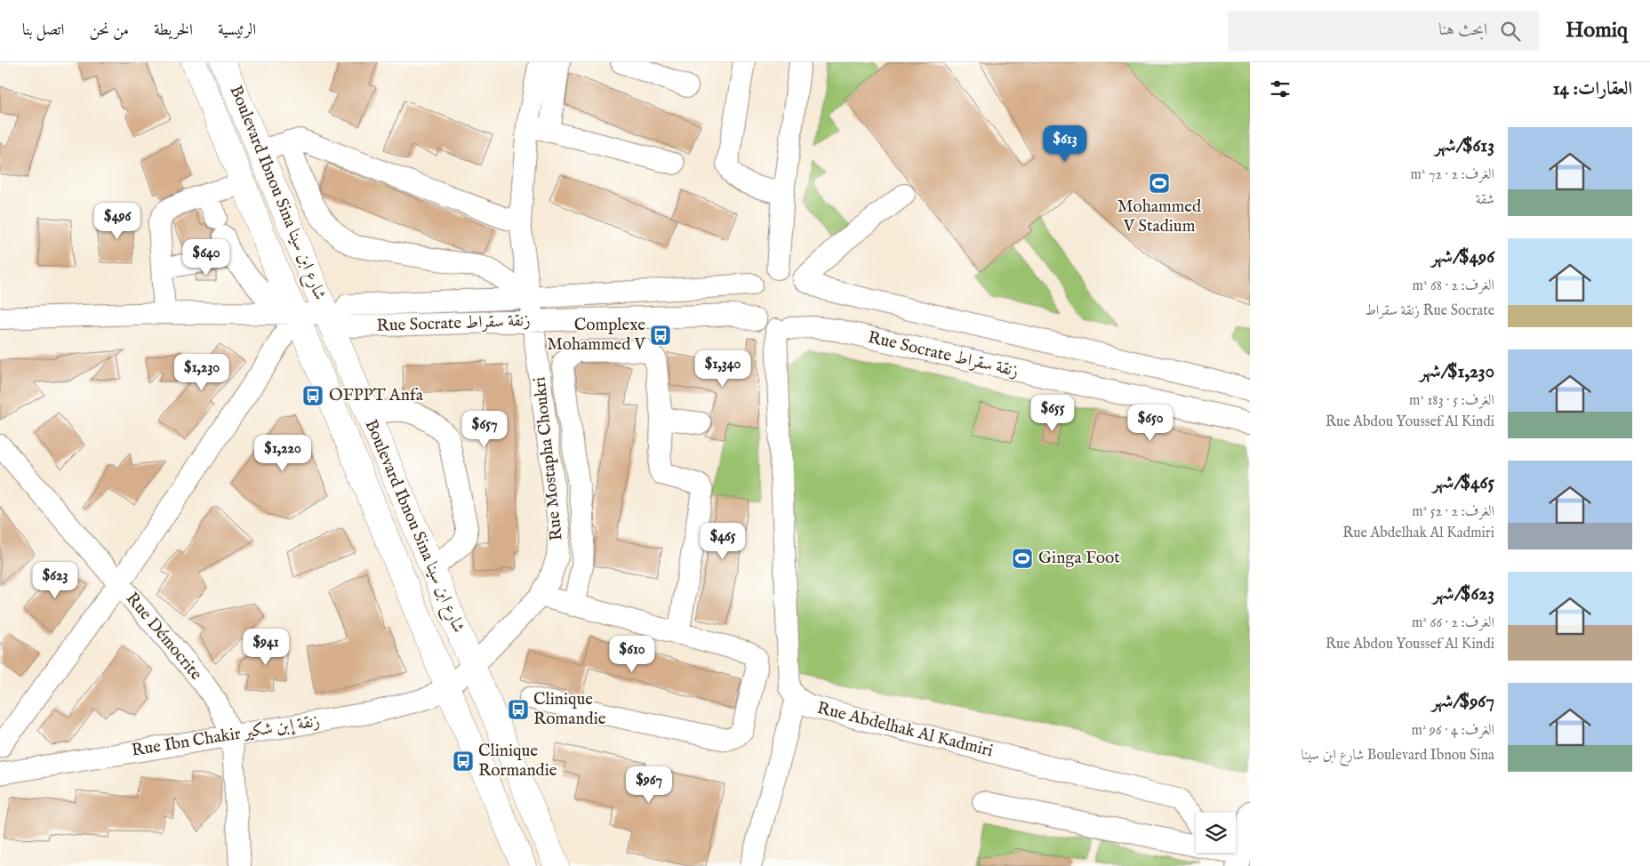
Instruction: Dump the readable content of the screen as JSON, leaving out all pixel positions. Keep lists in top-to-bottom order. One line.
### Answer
{"streets":{"main road":["Boulevard Ibnou Sina شارع ابن سينا"],"street":["Rue Socrate زنقة سقراط","Rue Mostapha Choukri","Rue Démocrite","Rue Abdelhak Al Kadmiri","Rue Ibn Chakir زنقة إبن شكير"]},"crossings":[["Boulevard Ibnou Sina شارع ابن سينا","Rue Socrate زنقة سقراط"],["Boulevard Ibnou Sina شارع ابن سينا","Rue Mostapha Choukri"],["Boulevard Ibnou Sina شارع ابن سينا","Rue Ibn Chakir زنقة إبن شكير"],["Rue Socrate زنقة سقراط","Rue Mostapha Choukri"],["Rue Socrate زنقة سقراط","Rue Abdelhak Al Kadmiri"],["Rue Mostapha Choukri","Rue Ibn Chakir زنقة إبن شكير"],["Rue Démocrite","Rue Ibn Chakir زنقة إبن شكير"]],"places":{"sports":["Mohammed V Stadium","Ginga Foot"],"bus stop":["Complexe Mohammed V","OFPPT Anfa","Clinique Romandie","Clinique Rormandie"]},"page":{"header":"Homiq","search":"ابحث هنا","nav":["الرئيسية","الخريطة","من نحن","اتصل بنا"],"heading":"العقارات: 14","list":[{"name":"$613/شهر","note":"الغرف: 2 · 72 m² · شقة"},{"name":"$496/شهر","note":"الغرف: 2 · 68 m² · Rue Socrate زنقة سقراط"},{"name":"$1,230/شهر","note":"الغرف: 5 · 183 m² · Rue Abdou Youssef Al Kindi"},{"name":"$465/شهر","note":"الغرف: 2 · 52 m² · Rue Abdelhak Al Kadmiri"},{"name":"$623/شهر","note":"الغرف: 2 · 66 m² · Rue Abdou Youssef Al Kindi"},{"name":"$967/شهر","note":"الغرف: 4 · 96 m² · Boulevard Ibnou Sina شارع ابن سينا"}],"price":["$613","$496","$640","$1,340","$1,230","$655","$650","$657","$1,220","$465","$623","$941","$610","$967"]}}
